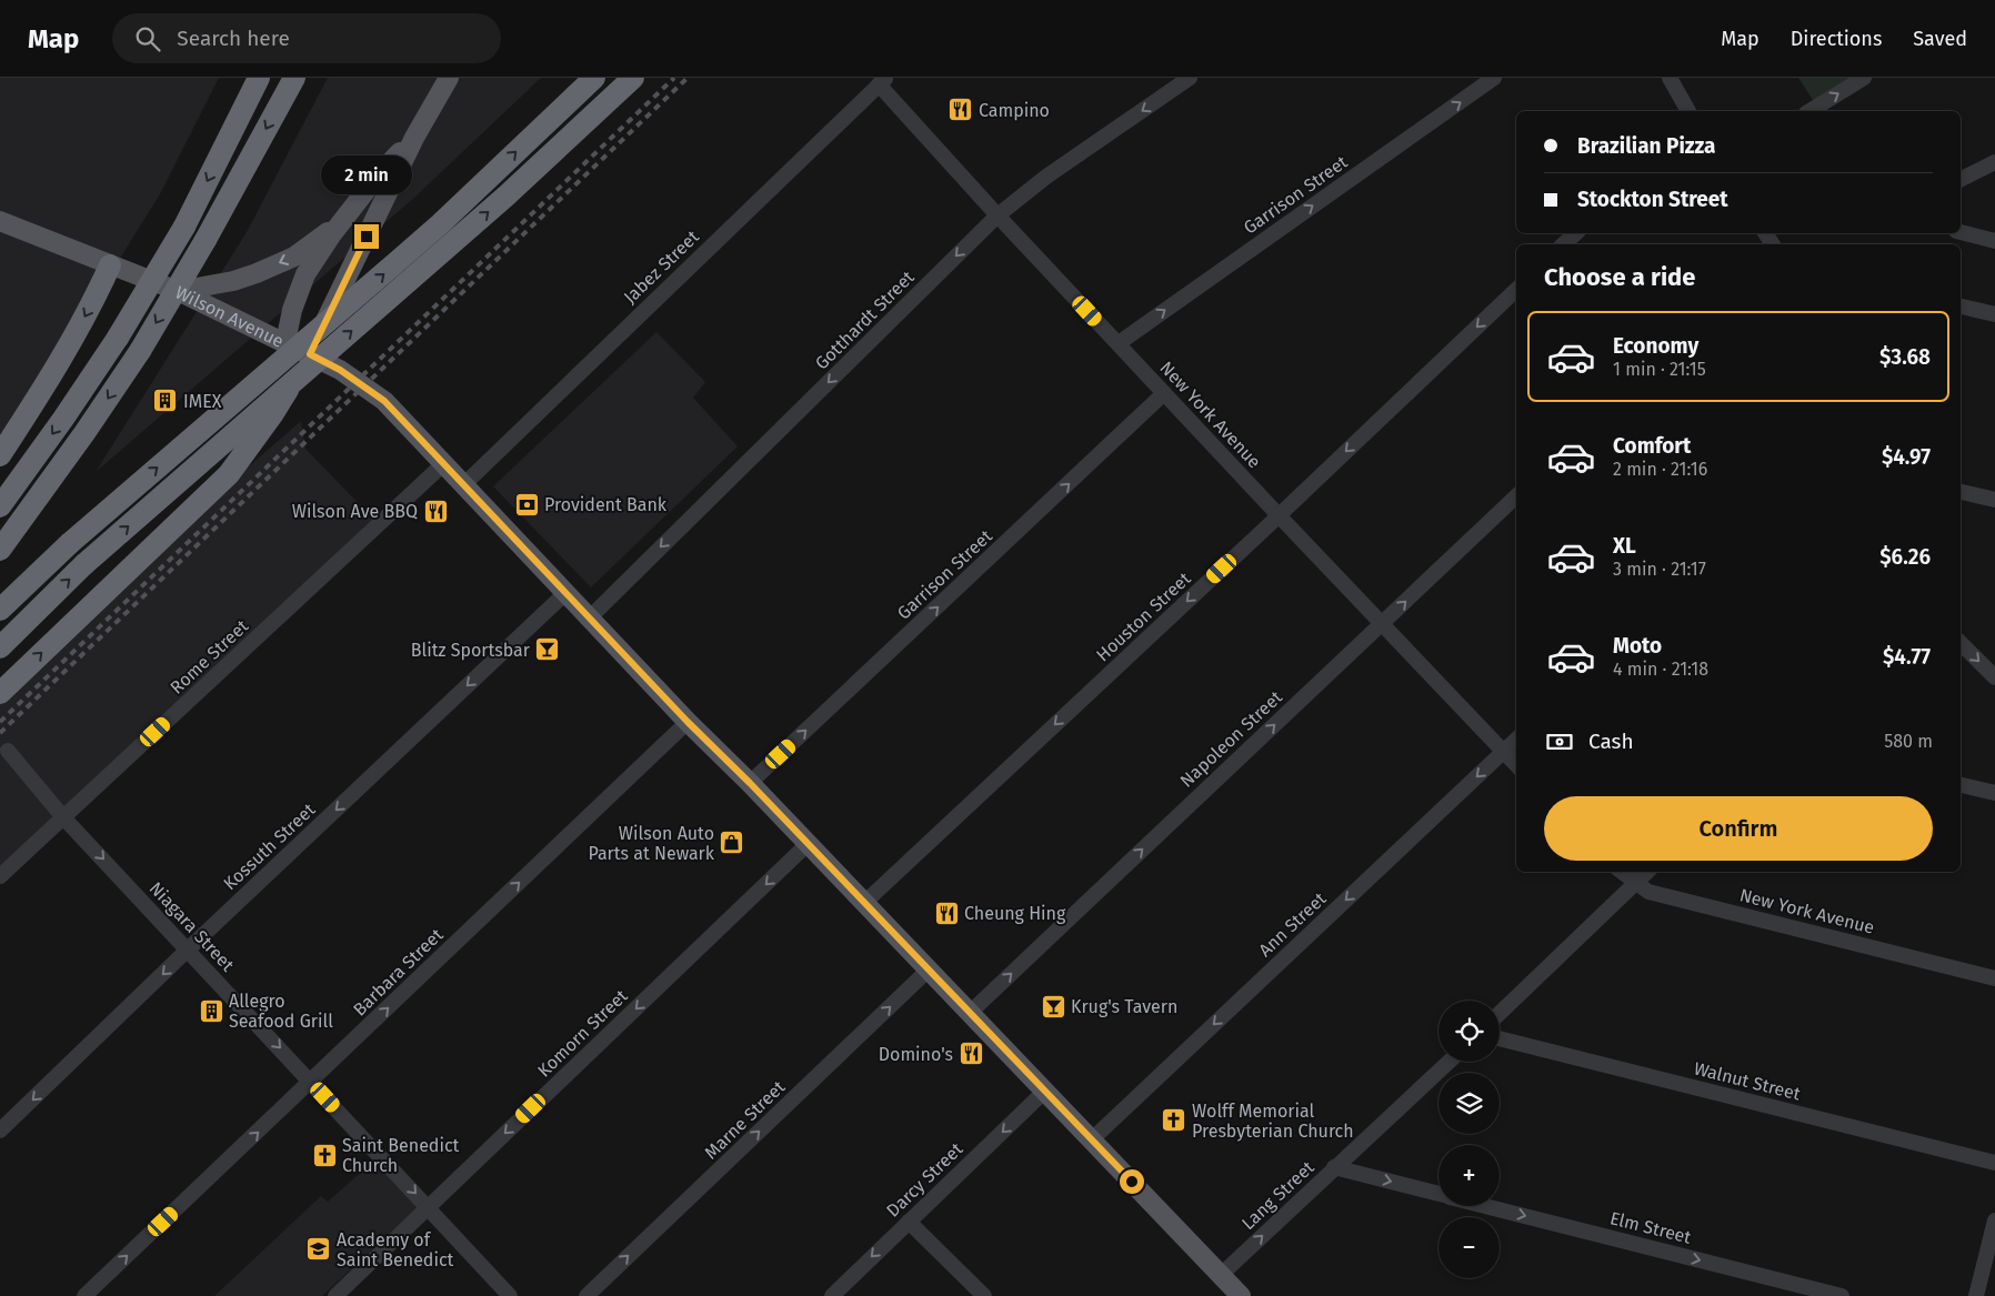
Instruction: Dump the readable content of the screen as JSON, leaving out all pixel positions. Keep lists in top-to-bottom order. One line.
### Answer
{"streets":{"main road":["Wilson Avenue"],"street":["Garrison Street","Jabez Street","Gotthardt Street","New York Avenue","Houston Street","Rome Street","Napoleon Street","Kossuth Street","Ann Street","Niagara Street","Barbara Street","Komorn Street","Walnut Street","Marne Street","Darcy Street","Lang Street","Elm Street"]},"crossings":[["Garrison Street","Wilson Avenue"],["Garrison Street","New York Avenue"],["Jabez Street","Wilson Avenue"],["Jabez Street","New York Avenue"],["Wilson Avenue","Gotthardt Street"],["Wilson Avenue","Houston Street"],["Wilson Avenue","Rome Street"],["Wilson Avenue","Napoleon Street"],["Wilson Avenue","Kossuth Street"],["Wilson Avenue","Ann Street"],["Wilson Avenue","Barbara Street"],["Wilson Avenue","Komorn Street"],["Wilson Avenue","Marne Street"],["Wilson Avenue","Darcy Street"],["Wilson Avenue","Lang Street"],["Gotthardt Street","New York Avenue"],["New York Avenue","Houston Street"],["New York Avenue","Napoleon Street"],["New York Avenue","Ann Street"],["Rome Street","Niagara Street"],["Kossuth Street","Niagara Street"],["Niagara Street","Barbara Street"],["Niagara Street","Komorn Street"],["Lang Street","Elm Street"]],"one_way":["Garrison Street","Gotthardt Street","Houston Street","Napoleon Street","Kossuth Street","Ann Street","Niagara Street","Barbara Street","Komorn Street","Marne Street","Darcy Street","Lang Street","Elm Street"],"places":{"restaurant":["Campino","Wilson Ave BBQ","Cheung Hing","Domino's"],"building":["IMEX","Allegro Seafood Grill"],"bank":["Provident Bank"],"bar":["Blitz Sportsbar","Krug's Tavern"],"shop":["Wilson Auto Parts at Newark"],"church":["Wolff Memorial Presbyterian Church","Saint Benedict Church"],"school or university":["Academy of Saint Benedict"]},"page":{"header":"Map","search":"Search here","nav":["Map","Directions","Saved"],"banner":["Brazilian Pizza","Stockton Street"],"bubble":"2 min","heading":"Choose a ride","list":[{"name":"Economy","note":"1 min · 21:15","value":"$3.68"},{"name":"Comfort","note":"2 min · 21:16","value":"$4.97"},{"name":"XL","note":"3 min · 21:17","value":"$6.26"},{"name":"Moto","note":"4 min · 21:18","value":"$4.77"}],"pay":["Cash","580 m"],"buttons":"Confirm","map_buttons":["+","−"]}}
